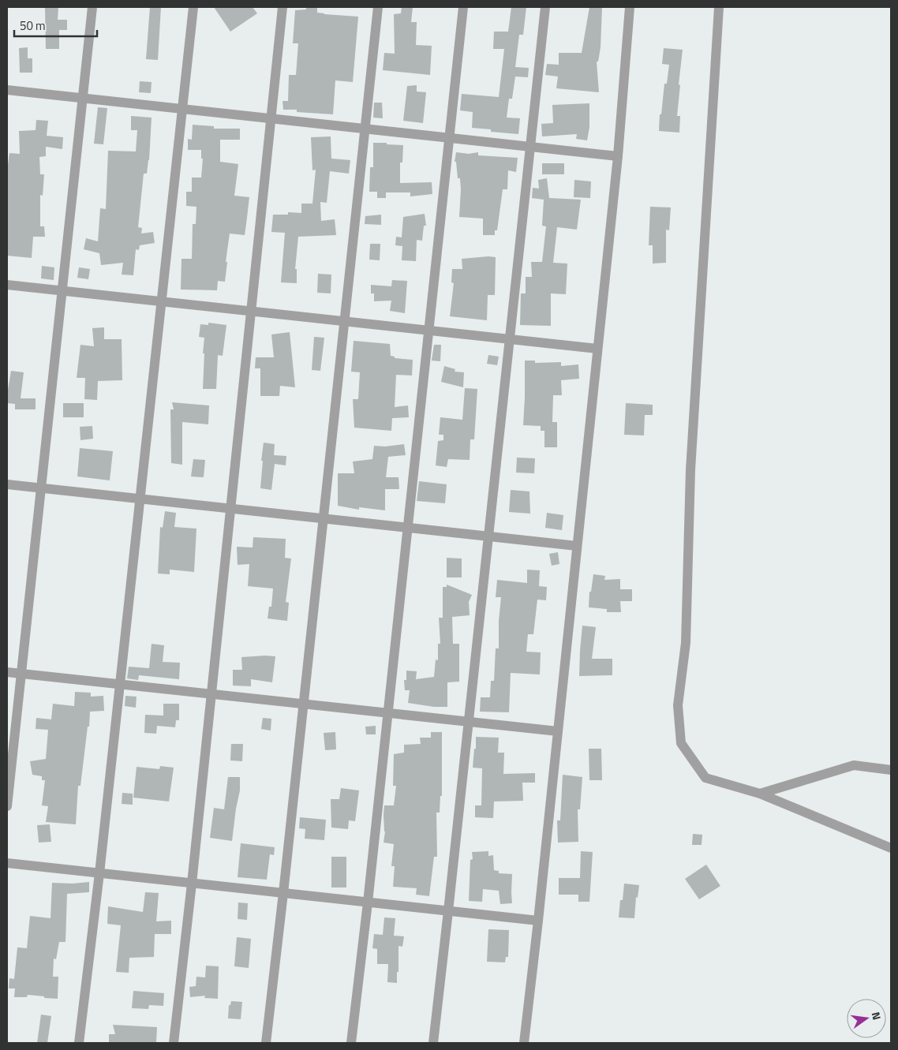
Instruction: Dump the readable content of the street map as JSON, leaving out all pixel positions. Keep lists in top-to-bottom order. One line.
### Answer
{"scale_bar":"50 m","north":"right"}
